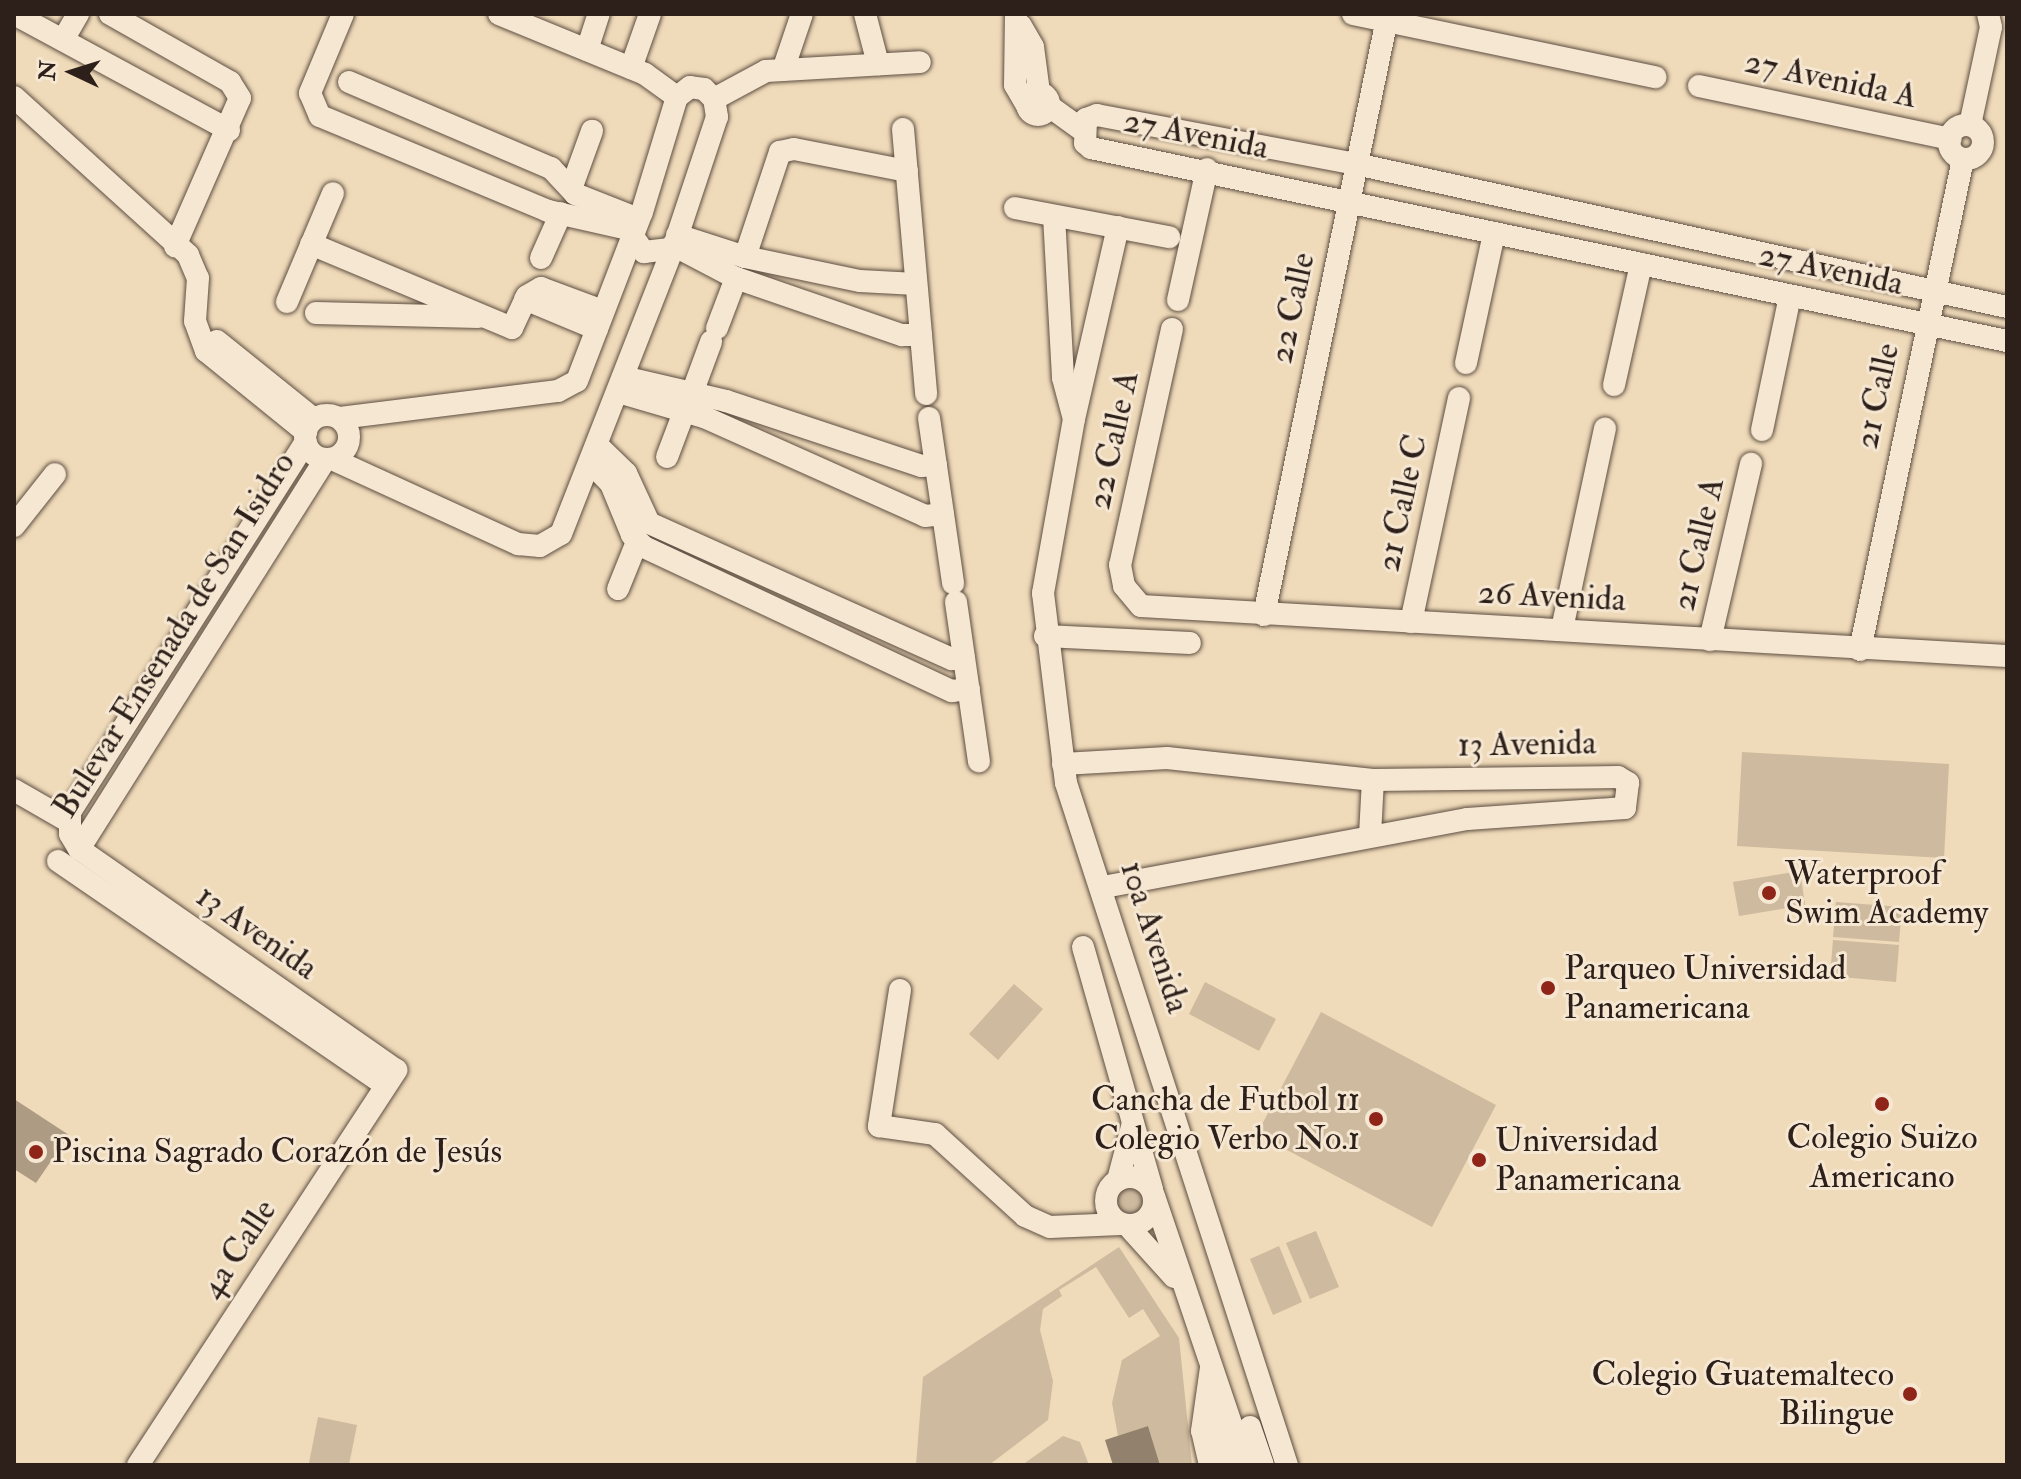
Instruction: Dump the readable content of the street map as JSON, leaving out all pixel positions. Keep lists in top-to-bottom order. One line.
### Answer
{"streets":{"street":["27 Avenida A","27 Avenida","22 Calle","21 Calle","22 Calle A","21 Calle C","21 Calle A","26 Avenida","Bulevar Ensenada de San Isidro","13 Avenida","10a Avenida","4a Calle"]},"crossings":[["27 Avenida A","21 Calle"],["27 Avenida","22 Calle"],["27 Avenida","21 Calle"],["22 Calle","26 Avenida"],["21 Calle","26 Avenida"],["22 Calle A","26 Avenida"],["21 Calle C","26 Avenida"],["21 Calle A","26 Avenida"],["Bulevar Ensenada de San Isidro","13 Avenida"],["13 Avenida","10a Avenida"],["13 Avenida","4a Calle"]],"places":["Waterproof Swim Academy","Parqueo Universidad Panamericana","Colegio Suizo Americano","Cancha de Futbol 11 Colegio Verbo No.1","Piscina Sagrado Corazón de Jesús","Universidad Panamericana","Colegio Guatemalteco Bilingue"],"north":"left"}
